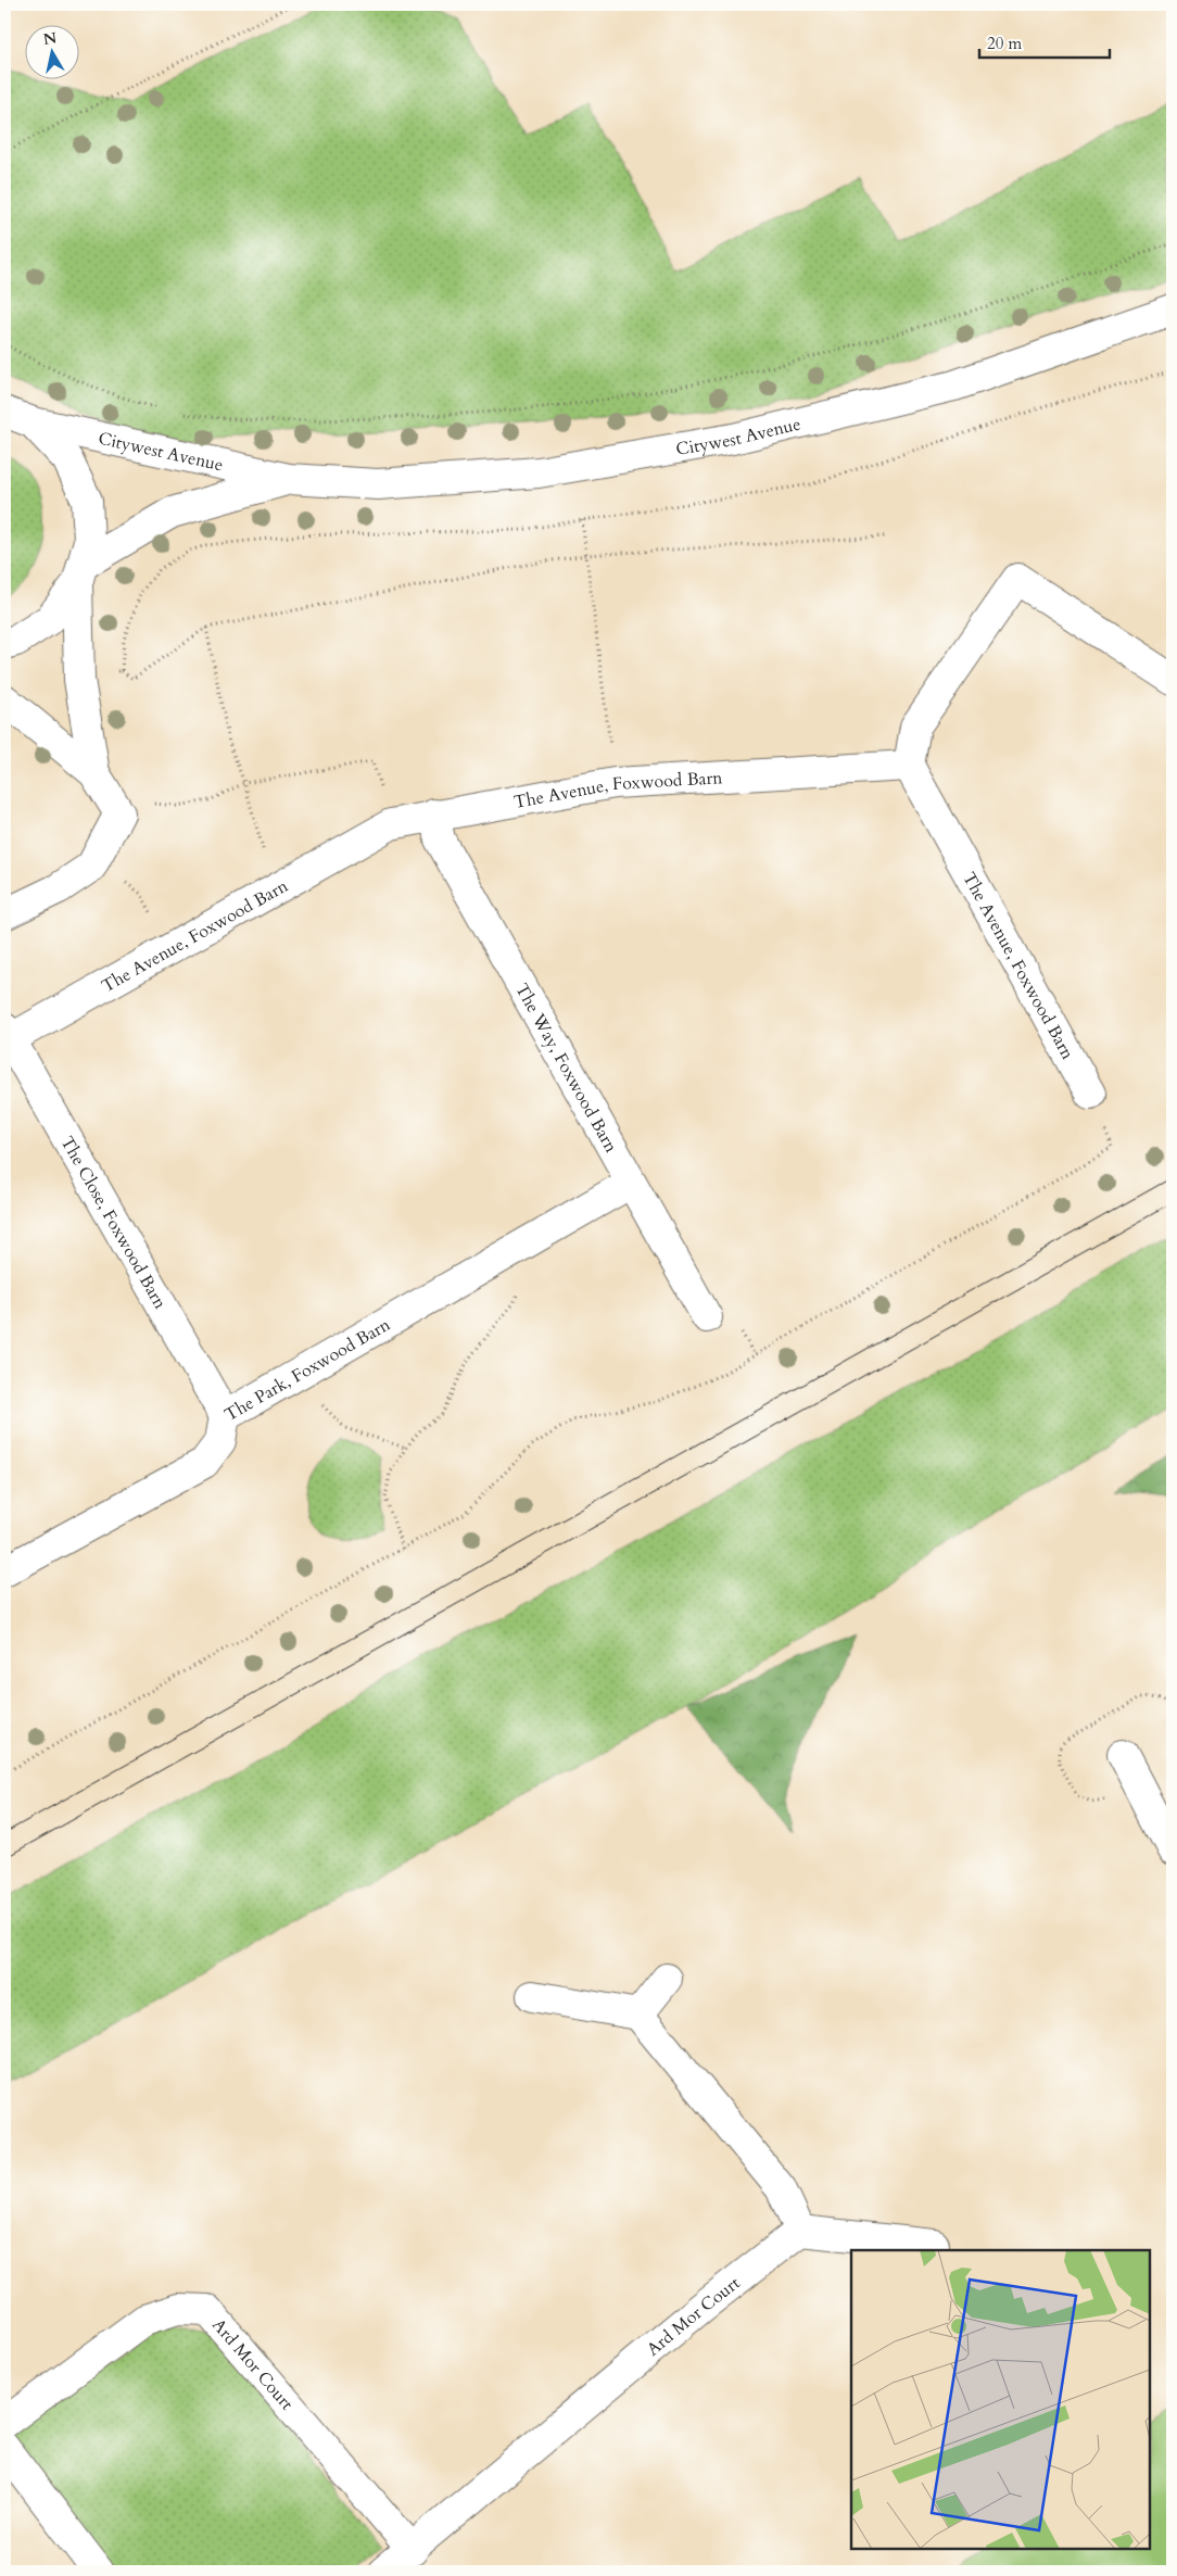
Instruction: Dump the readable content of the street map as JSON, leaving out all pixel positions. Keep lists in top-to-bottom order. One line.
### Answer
{"streets":{"street":["Citywest Avenue","The Avenue, Foxwood Barn","The Way, Foxwood Barn","The Close, Foxwood Barn","The Park, Foxwood Barn","Ard Mor Court"]},"crossings":[["The Avenue, Foxwood Barn","The Way, Foxwood Barn"],["The Avenue, Foxwood Barn","The Close, Foxwood Barn"],["The Way, Foxwood Barn","The Park, Foxwood Barn"],["The Close, Foxwood Barn","The Park, Foxwood Barn"]],"scale_bar":"20 m","north":"top"}
